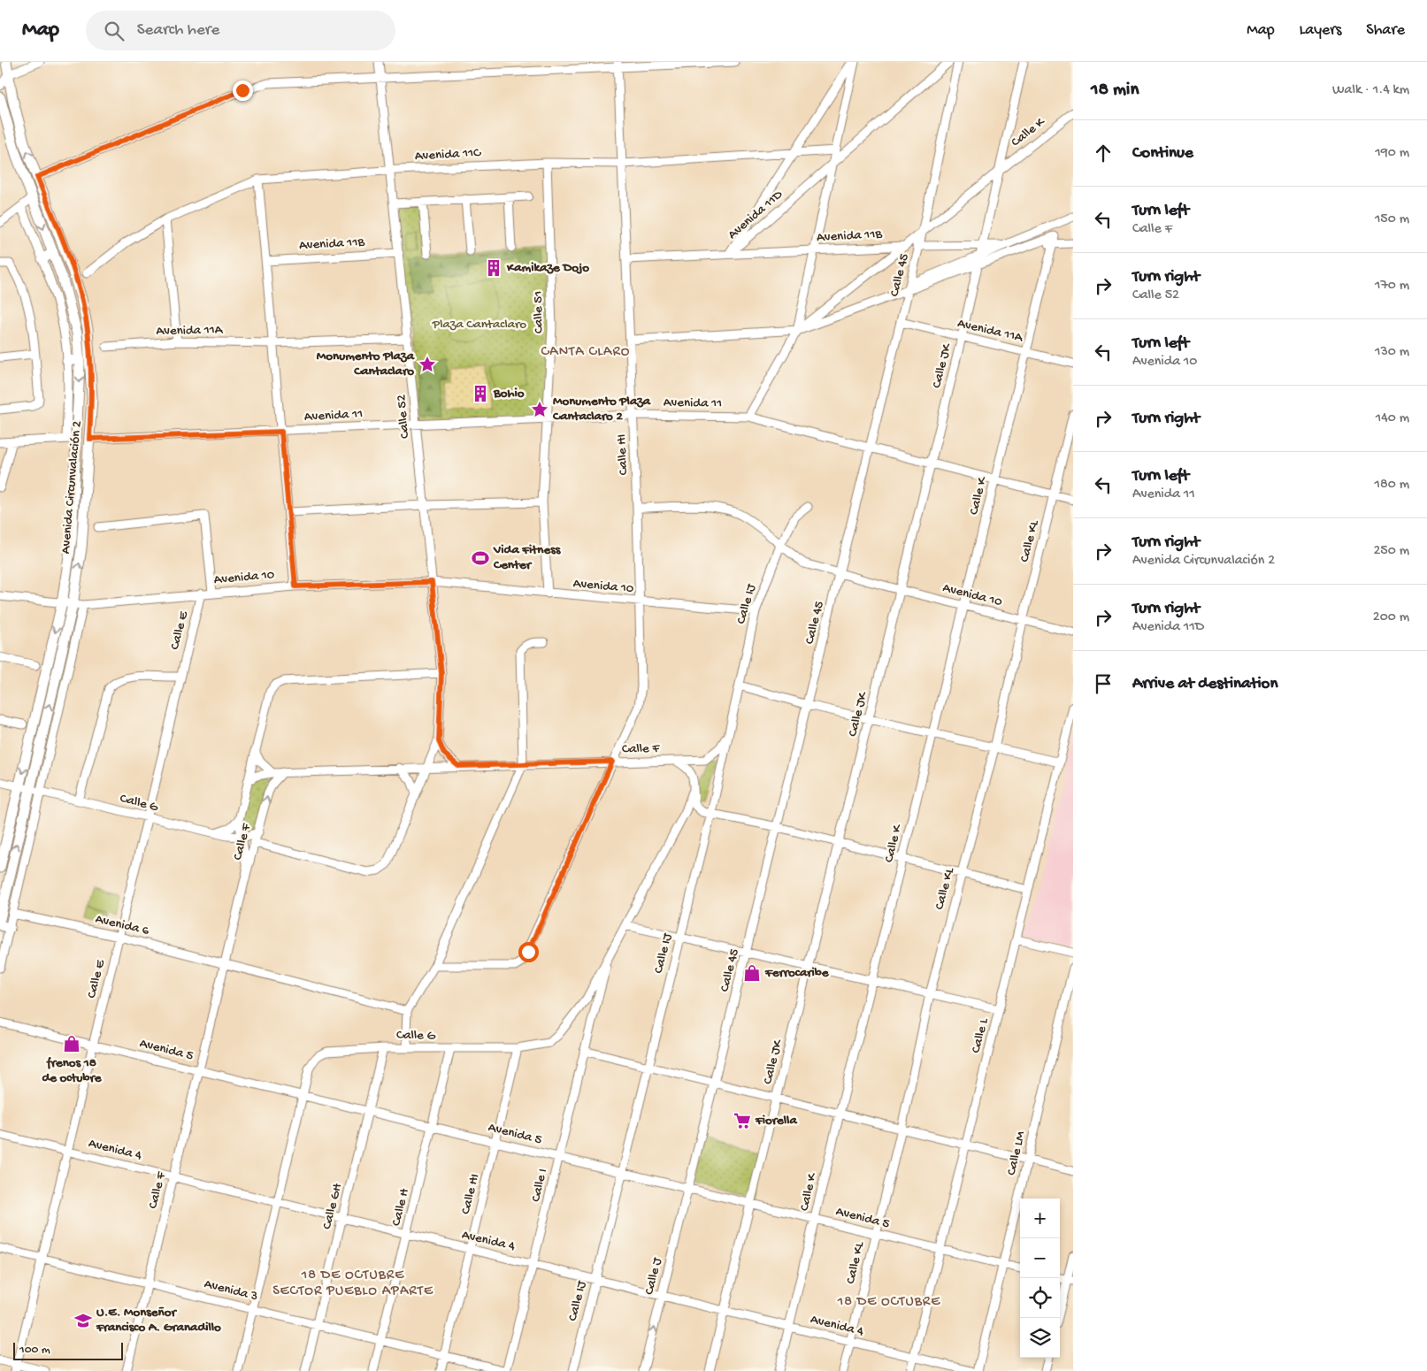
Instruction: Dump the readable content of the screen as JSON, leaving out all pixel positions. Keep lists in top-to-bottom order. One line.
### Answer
{"streets":{"main road":["Avenida Circunvalación 2"],"street":["Calle K","Avenida 11C","Avenida 11D","Avenida 11B","Calle 45","Calle 51","Avenida 11A","Calle JK","Avenida 11","Calle 52","Calle HI","Calle KL","Avenida 10","Calle IJ","Calle E","Calle F","Calle G","Avenida 6","Calle L","Avenida 5","Avenida 4","Calle LM","Calle I","Calle GH","Calle H","Calle J","Avenida 3"]},"crossings":[["Calle K","Avenida 11B"],["Calle K","Avenida 11A"],["Calle K","Avenida 11"],["Calle K","Avenida 10"],["Calle K","Avenida 5"],["Calle K","Avenida 4"],["Avenida 11C","Calle 51"],["Avenida 11C","Calle 52"],["Avenida 11C","Calle HI"],["Avenida 11D","Avenida 11B"],["Avenida 11B","Calle 45"],["Avenida 11B","Calle JK"],["Avenida 11B","Calle 52"],["Avenida 11B","Calle HI"],["Calle 45","Avenida 11A"],["Calle 45","Avenida 11"],["Calle 45","Avenida 10"],["Calle 45","Avenida 5"],["Calle 45","Calle J"],["Calle 51","Avenida 11"],["Calle 51","Avenida 10"],["Avenida 11A","Calle JK"],["Avenida 11A","Calle 52"],["Calle JK","Avenida 11"],["Calle JK","Avenida 10"],["Calle JK","Avenida 5"],["Calle JK","Avenida 4"],["Avenida 11","Calle 52"],["Avenida 11","Calle HI"],["Avenida 11","Avenida Circunvalación 2"],["Avenida 11","Calle KL"],["Calle 52","Avenida 10"],["Calle 52","Calle F"],["Calle HI","Avenida 10"],["Calle HI","Calle F"],["Calle HI","Calle G"],["Calle HI","Avenida 5"],["Calle HI","Avenida 4"],["Calle HI","Avenida 3"],["Avenida Circunvalación 2","Avenida 10"],["Avenida Circunvalación 2","Calle G"],["Calle KL","Avenida 10"],["Calle KL","Avenida 5"],["Calle KL","Avenida 4"],["Avenida 10","Calle IJ"],["Avenida 10","Calle E"],["Calle IJ","Calle F"],["Calle IJ","Avenida 5"],["Calle IJ","Avenida 4"],["Calle E","Calle G"],["Calle E","Avenida 6"],["Calle E","Avenida 5"],["Calle E","Avenida 4"],["Calle E","Avenida 3"],["Calle F","Calle G"],["Calle F","Avenida 6"],["Calle F","Avenida 5"],["Calle F","Avenida 4"],["Calle F","Avenida 3"],["Calle G","Avenida 5"],["Calle G","Avenida 4"],["Calle G","Calle I"],["Calle G","Calle GH"],["Calle G","Calle H"],["Calle G","Avenida 3"],["Calle L","Avenida 5"],["Calle L","Avenida 4"],["Avenida 5","Calle LM"],["Avenida 5","Calle I"],["Avenida 5","Calle GH"],["Avenida 5","Calle H"],["Avenida 5","Calle J"],["Avenida 4","Calle I"],["Avenida 4","Calle GH"],["Avenida 4","Calle H"],["Avenida 4","Calle J"],["Calle I","Avenida 3"],["Calle GH","Avenida 3"],["Calle H","Avenida 3"]],"one_way":["Calle J"],"districts":["CANTA CLARO","18 DE OCTUBRE SECTOR PUEBLO APARTE","18 DE OCTUBRE"],"parks":["Plaza Cantaclaro"],"places":{"building":["Kamikaze Dojo","Bohio"],"place":["Monumento Plaza Cantaclaro","Monumento Plaza Cantaclaro 2"],"sports":["Vida Fitness Center"],"shop":["Ferrocaribe","frenos 18 de octubre"],"supermarket":["Fiorella"],"school or university":["U.E. Monseñor Francisco A. Granadillo"]},"scale_bar":"100 m","page":{"header":"Map","search":"Search here","nav":["Map","Layers","Share"],"heading":["18 min","Walk · 1.4 km"],"list":[["Continue","190 m"],["Turn left","Calle F","150 m"],["Turn right","Calle 52","170 m"],["Turn left","Avenida 10","130 m"],["Turn right","140 m"],["Turn left","Avenida 11","180 m"],["Turn right","Avenida Circunvalación 2","250 m"],["Turn right","Avenida 11D","200 m"],"Arrive at destination"],"map_buttons":["+","−"],"scale":"100 m"}}
